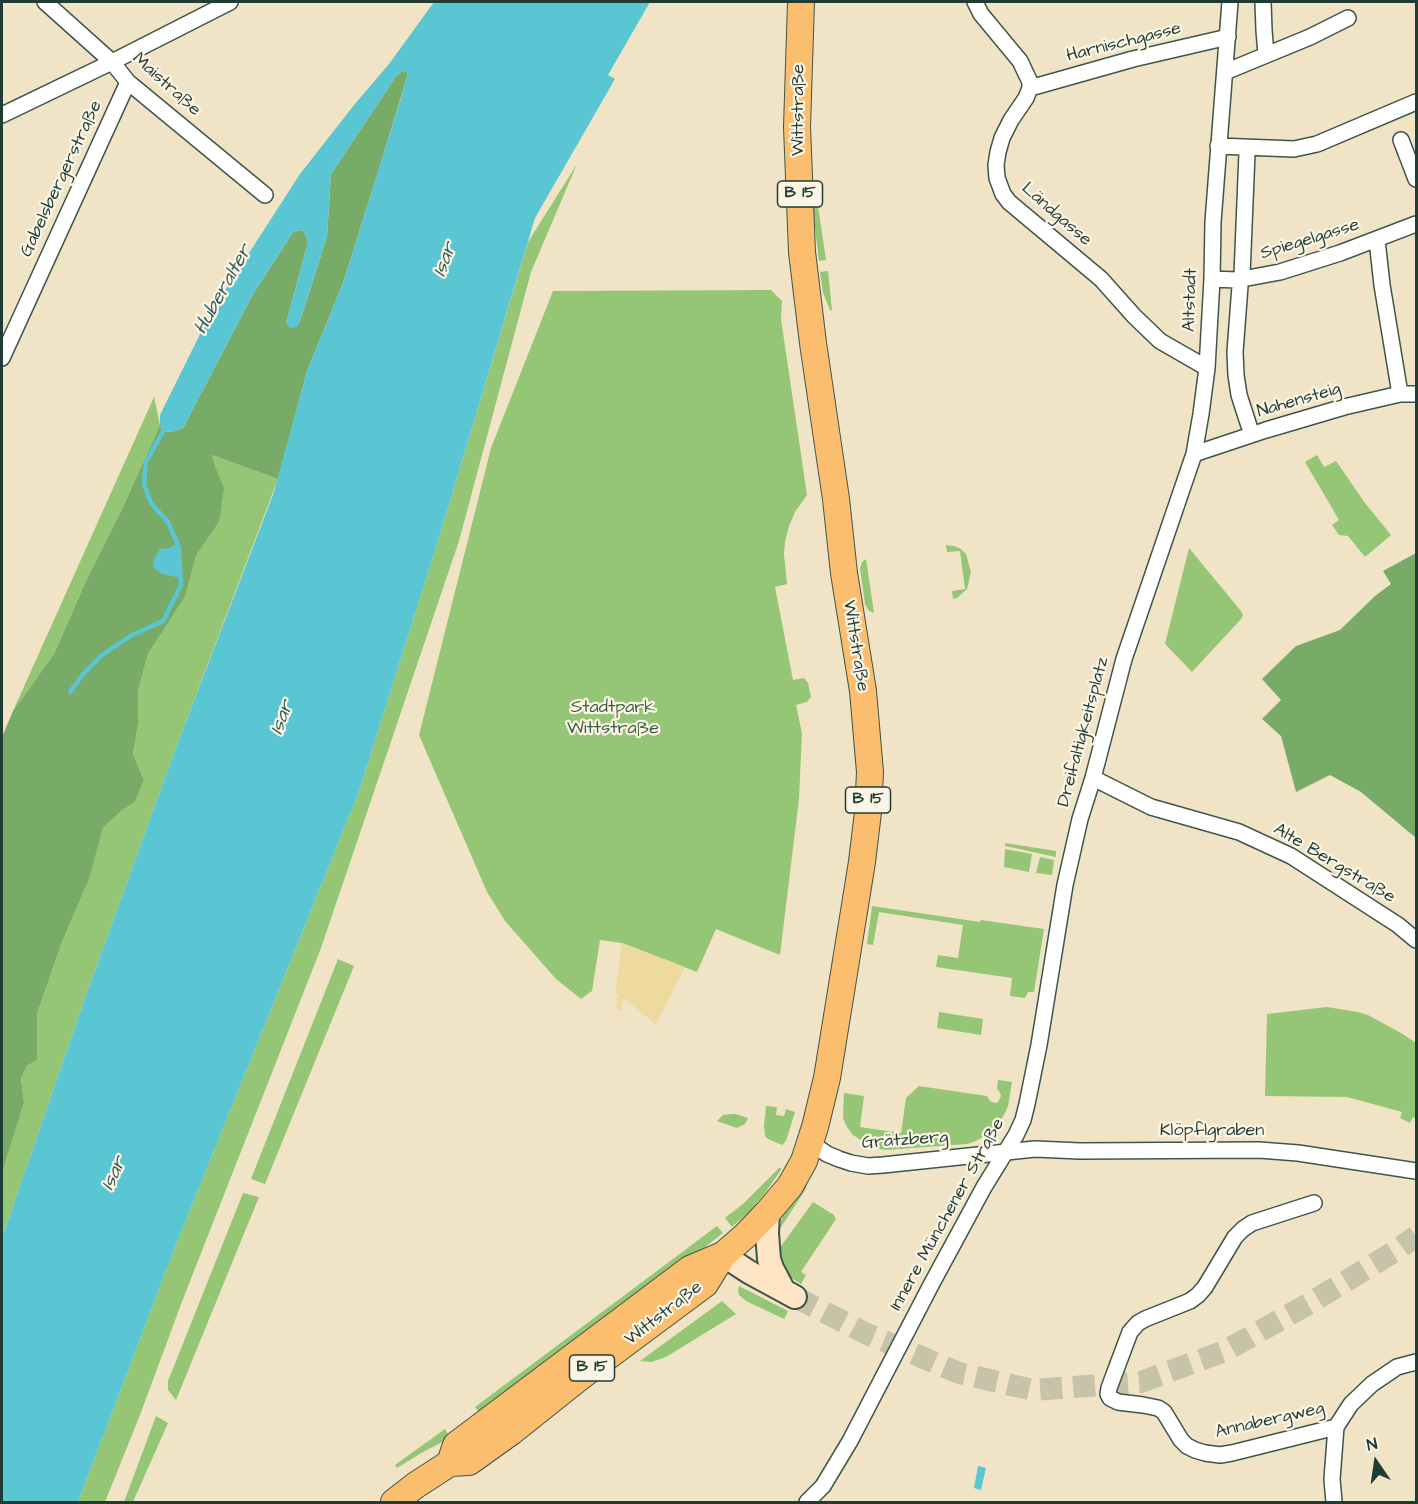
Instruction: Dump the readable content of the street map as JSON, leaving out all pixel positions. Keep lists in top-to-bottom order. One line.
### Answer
{"streets":{"main road":["Wittstraße","B 15"],"street":["Harnischgasse","Maistraße","Gabelsbergerstraße","Ländgasse","Spiegelgasse","Altstadt","Nahensteig","Dreifaltigkeitsplatz","Alte Bergstraße","Klöpflgraben","Grätzberg","Innere Münchener Straße","Annabergweg"]},"crossings":[["Harnischgasse","Ländgasse"],["Harnischgasse","Altstadt"],["Maistraße","Gabelsbergerstraße"],["Wittstraße","Grätzberg"],["Ländgasse","Altstadt"],["Spiegelgasse","Altstadt"],["Altstadt","Nahensteig"],["Altstadt","Dreifaltigkeitsplatz"],["Dreifaltigkeitsplatz","Alte Bergstraße"],["Dreifaltigkeitsplatz","Innere Münchener Straße"],["Klöpflgraben","Grätzberg"],["Klöpflgraben","Innere Münchener Straße"],["Grätzberg","Innere Münchener Straße"]],"water":["Isar","Huberalter"],"parks":["Stadtpark Wittstraße"],"north":"top"}
